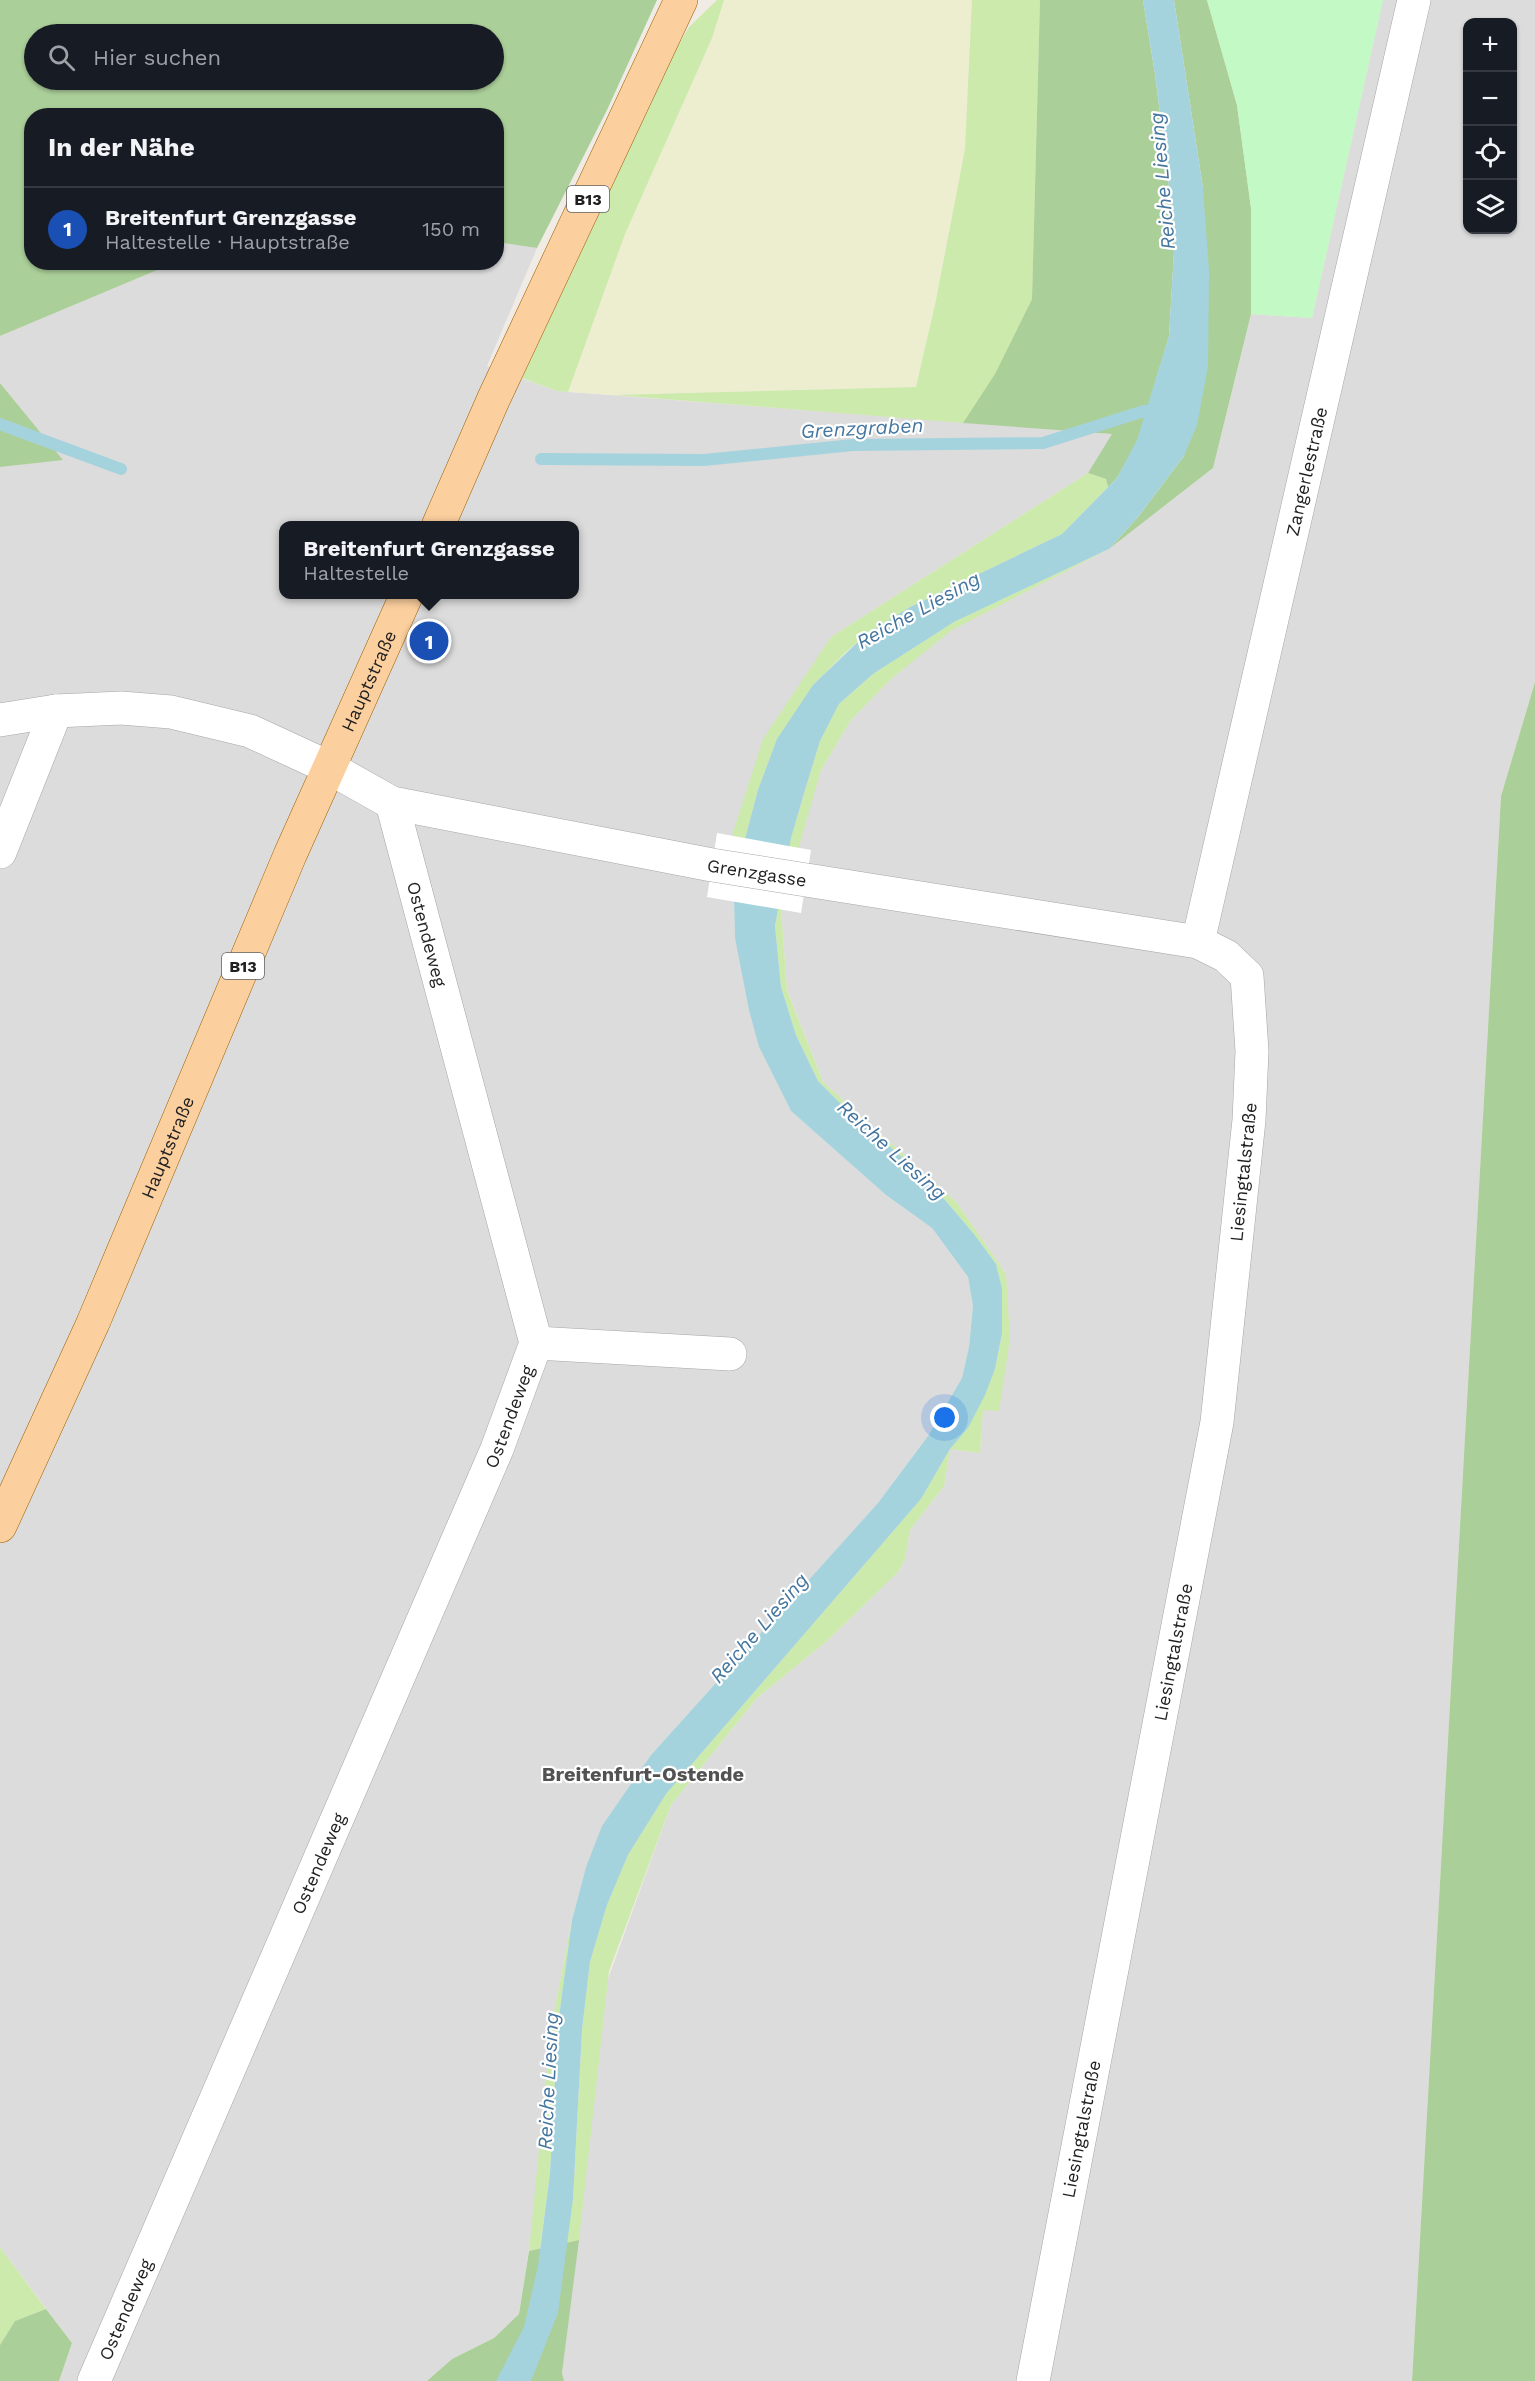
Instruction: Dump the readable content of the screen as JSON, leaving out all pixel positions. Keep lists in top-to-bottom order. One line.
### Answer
{"streets":{"main road":["B13","Hauptstraße"],"street":["Zangerlestraße","Grenzgasse","Ostendeweg","Liesingtalstraße"]},"crossings":[["Zangerlestraße","Grenzgasse"],["Zangerlestraße","Liesingtalstraße"],["Hauptstraße","Grenzgasse"],["Grenzgasse","Ostendeweg"],["Grenzgasse","Liesingtalstraße"]],"districts":["Breitenfurt-Ostende"],"water":["Reiche Liesing","Grenzgraben"],"page":{"map_buttons":["+","−"],"search":"Hier suchen","heading":"In der Nähe","list":[{"mark":"1","name":"Breitenfurt Grenzgasse","note":"Haltestelle · Hauptstraße","value":"150 m"}],"popup":["Breitenfurt Grenzgasse","Haltestelle"],"pins":"1"}}
